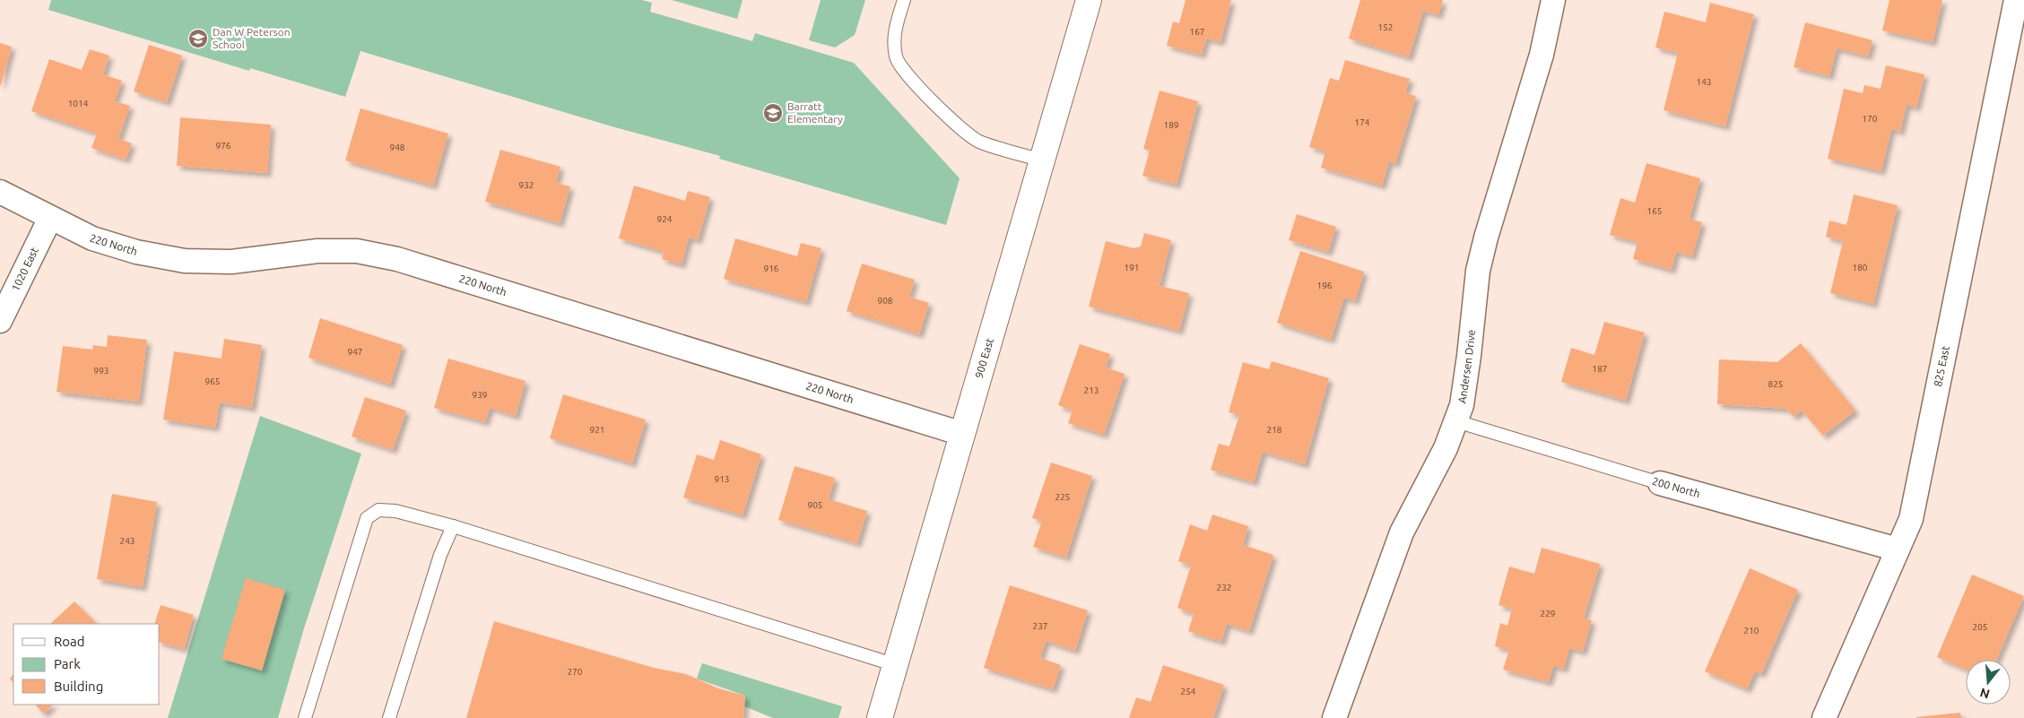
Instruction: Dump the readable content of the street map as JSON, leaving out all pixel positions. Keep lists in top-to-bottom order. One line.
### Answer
{"streets":{"street":["220 North","1020 East","900 East","825 East","Andersen Drive","200 North"]},"crossings":[["220 North","1020 East"],["220 North","900 East"],["825 East","200 North"],["Andersen Drive","200 North"]],"places":{"school or university":["Dan W Peterson School","Barratt Elementary"]},"house_numbers":["152","167","143","1014","170","174","189","976","948","932","165","924","191","180","916","196","908","947","187","993","965","825","213","939","921","218","913","225","905","243","232","229","237","205","210","270","254"],"legend":["Road","Park","Building"],"north":"bottom"}
